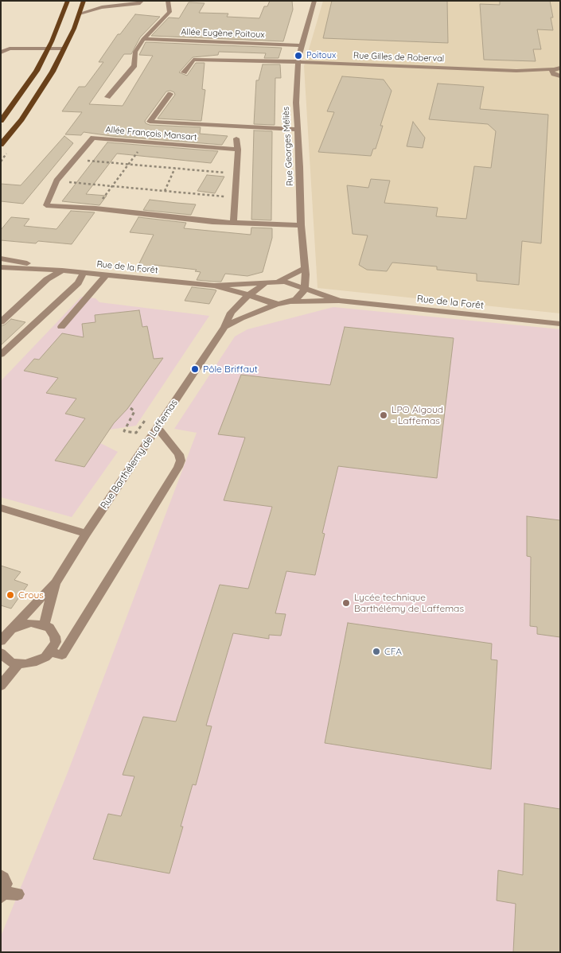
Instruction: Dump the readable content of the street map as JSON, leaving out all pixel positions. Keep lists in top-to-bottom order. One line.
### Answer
{"streets":{"street":["Allée Eugène Poitoux","Rue Gilles de Roberval","Allée François Mansart","Rue Georges Méliès","Rue de la Forêt","Rue Barthélemy de Laffemas"]},"crossings":[["Allée Eugène Poitoux","Rue Georges Méliès"],["Rue Gilles de Roberval","Rue Georges Méliès"],["Allée François Mansart","Rue Georges Méliès"],["Rue Georges Méliès","Rue de la Forêt"]],"places":["Poitoux","Pôle Briffaut","LPO Algoud - Laffemas","Crous","Lycée technique Barthélémy de Laffemas","CFA"]}
